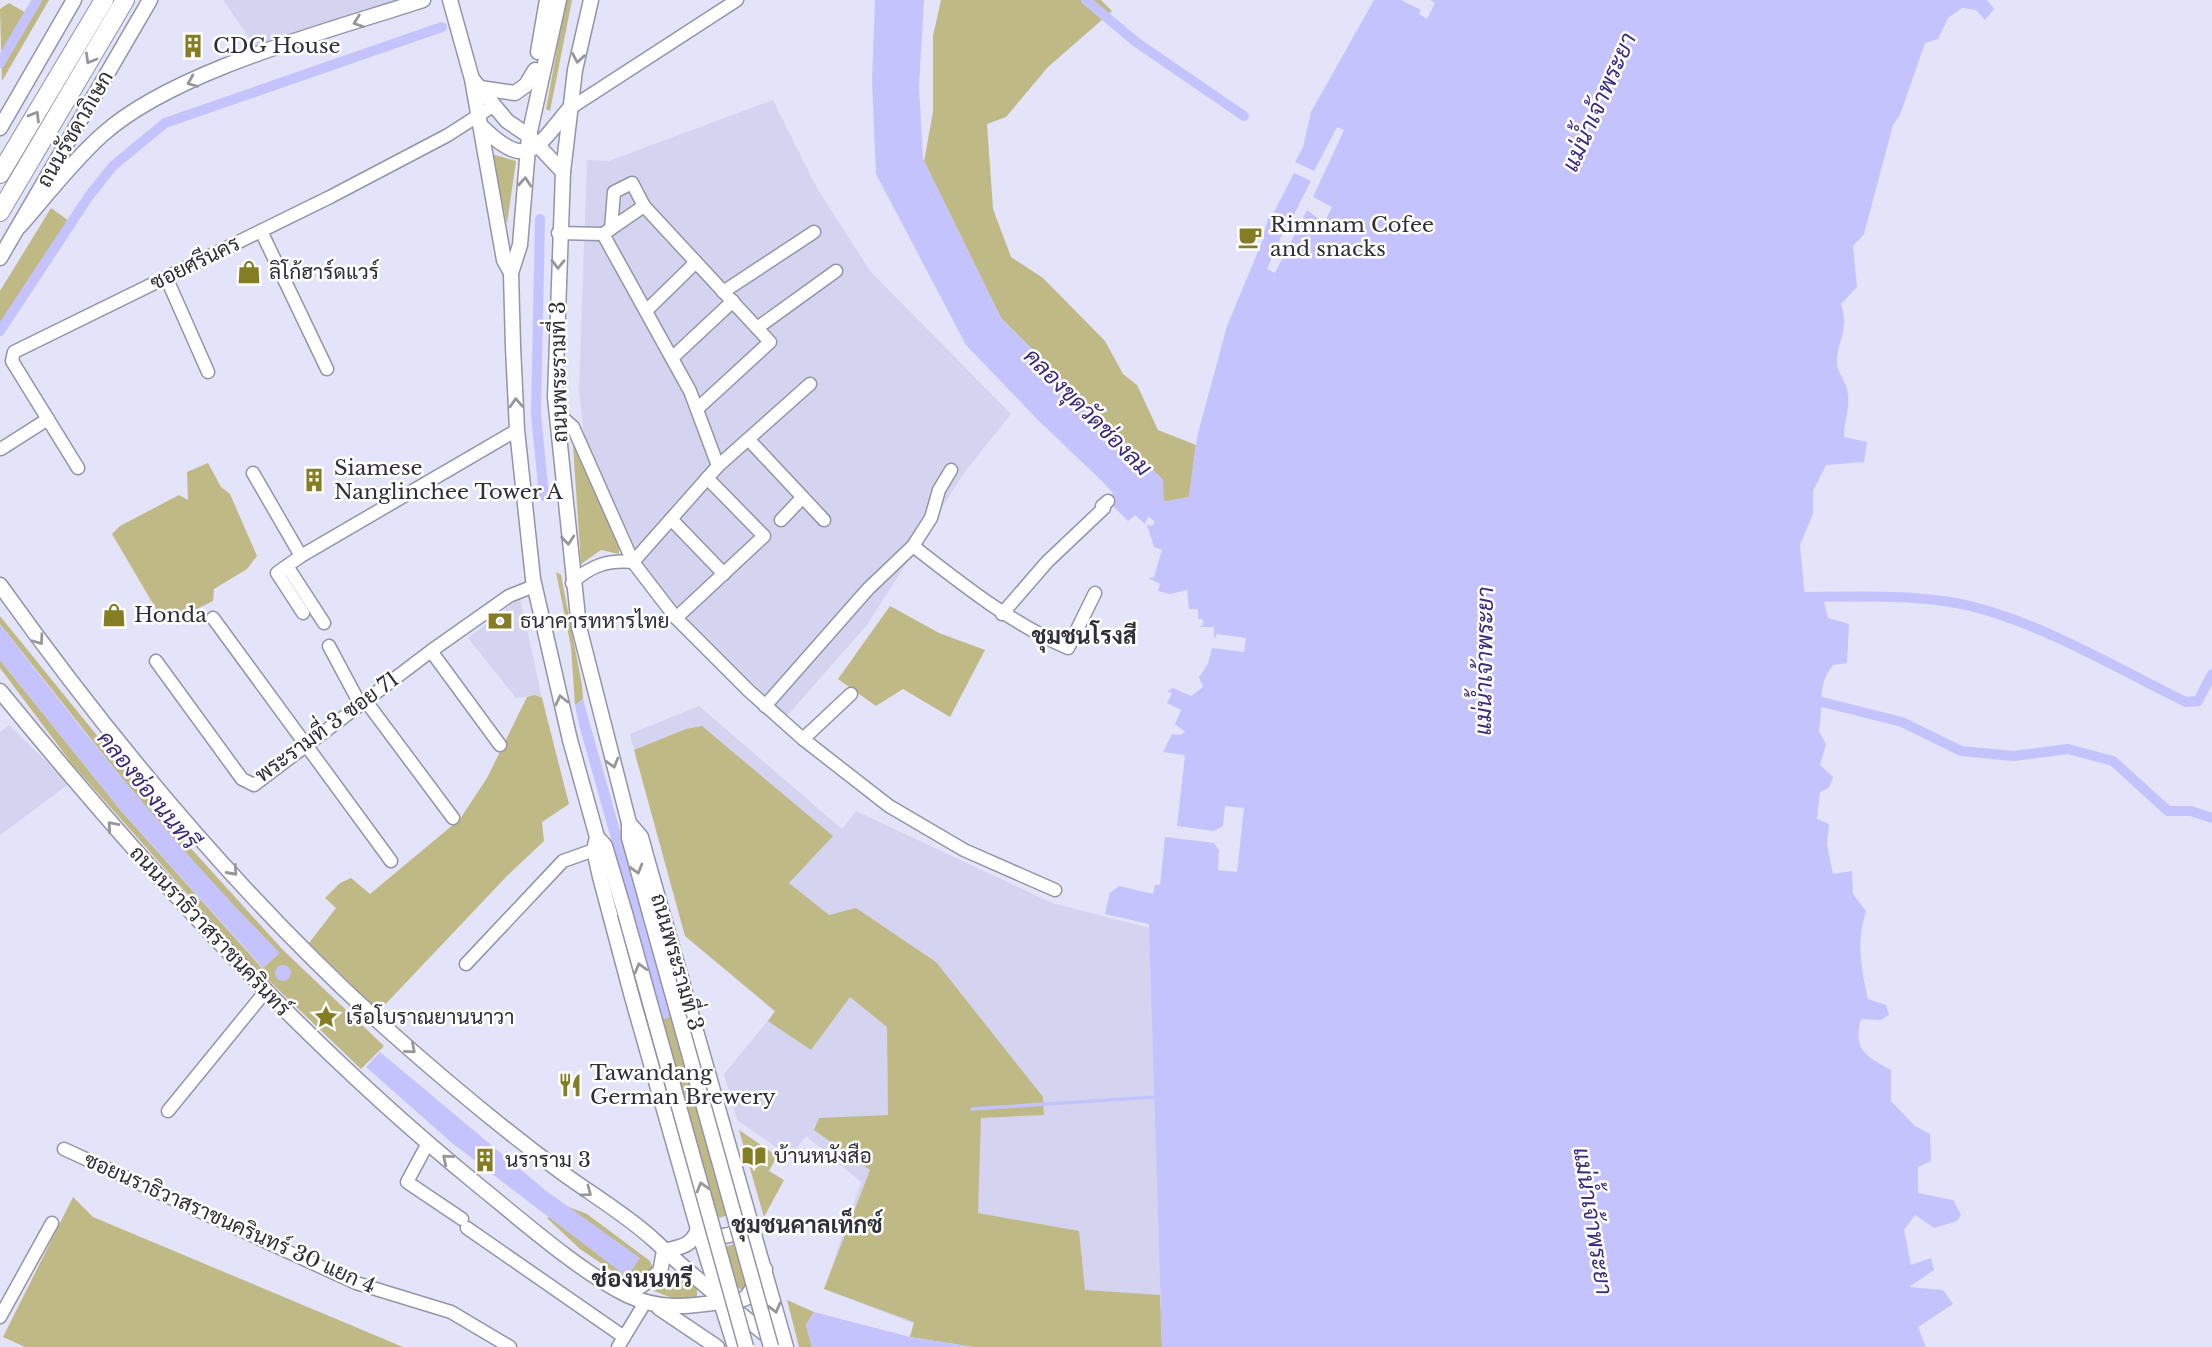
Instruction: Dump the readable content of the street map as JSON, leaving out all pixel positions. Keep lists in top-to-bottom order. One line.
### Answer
{"streets":{"main road":["ถนนรัชดาภิเษก","ถนนพระรามที่ 3","ถนนนราธิวาสราชนครินทร์"],"street":["ซอยศรีนคร","พระรามที่ 3 ซอย 71","ซอยนราธิวาสราชนครินทร์ 30 แยก 4"]},"crossings":[["ถนนพระรามที่ 3","พระรามที่ 3 ซอย 71"],["ถนนพระรามที่ 3","ถนนนราธิวาสราชนครินทร์"]],"districts":["ชุมชนโรงสี","ชุมชนคาลเท็กซ์","ช่องนนทรี"],"water":["แม่น้ำเจ้าพระยา","คลองขุดวัดช่องลม","คลองช่องนนทรี"],"places":{"building":["CDG House","Siamese Nanglinchee Tower A","นราราม 3"],"cafe":["Rimnam Cofee and snacks"],"shop":["ลิโก้ฮาร์ดแวร์","Honda"],"bank":["ธนาคารทหารไทย"],"place":["เรือโบราณยานนาวา"],"restaurant":["Tawandang German Brewery"],"library":["บ้านหนังสือ"]}}
